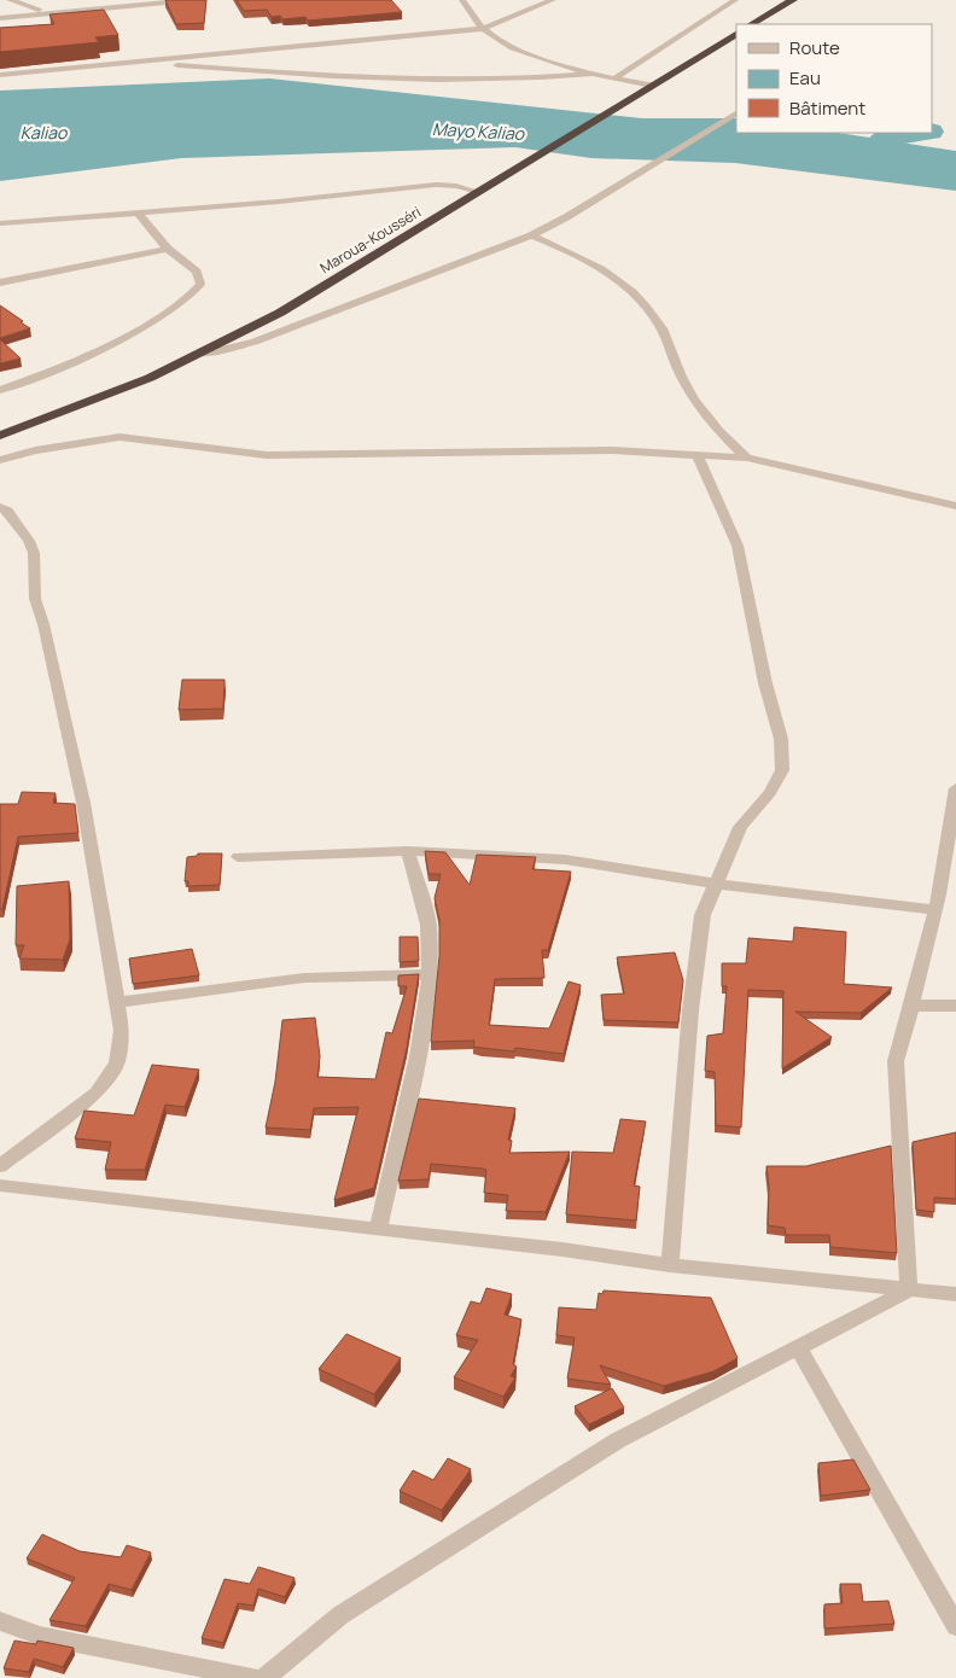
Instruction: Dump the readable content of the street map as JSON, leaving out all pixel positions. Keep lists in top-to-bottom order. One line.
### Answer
{"streets":{"highway":["Maroua-Kousséri"]},"water":["Mayo Kaliao","Kaliao"],"legend":["Route","Eau","Bâtiment"]}
